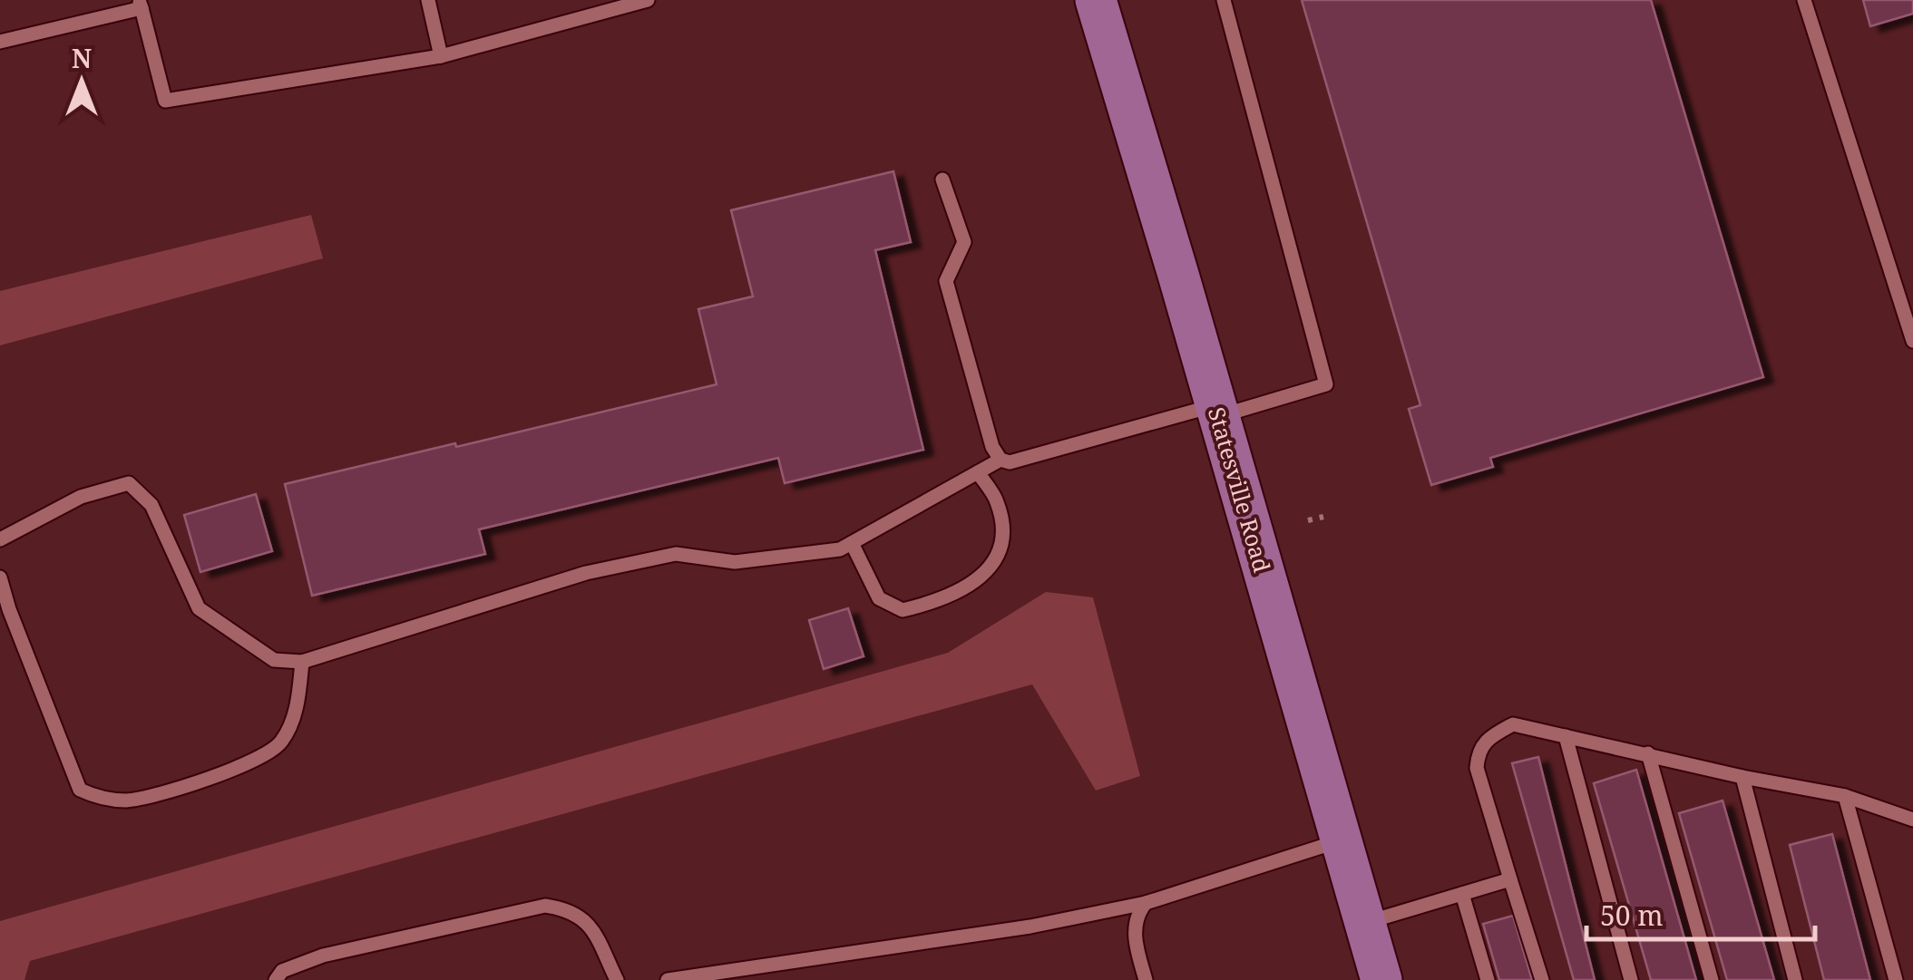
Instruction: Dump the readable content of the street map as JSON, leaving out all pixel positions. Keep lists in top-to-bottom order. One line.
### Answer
{"streets":{"main road":["Statesville Road"]},"scale_bar":"50 m","north":"top"}
